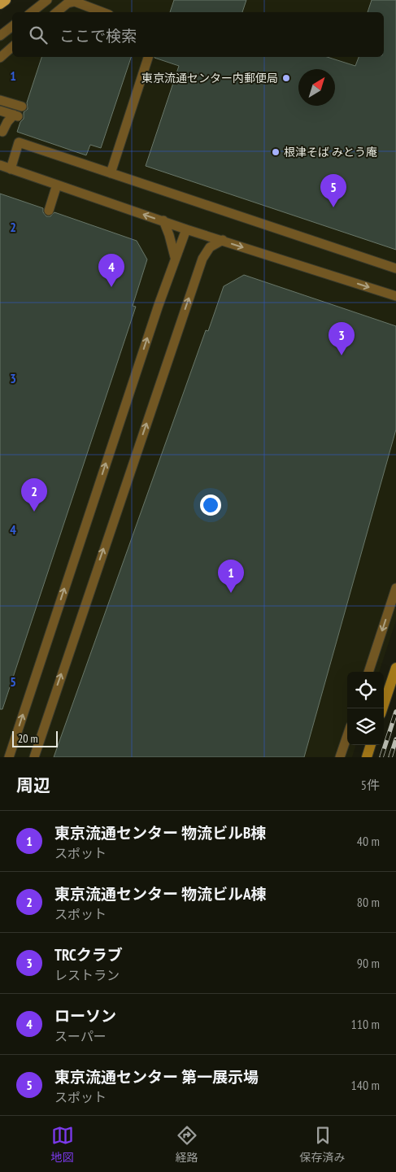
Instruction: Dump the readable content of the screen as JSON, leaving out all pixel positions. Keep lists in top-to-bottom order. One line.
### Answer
{"places":["東京流通センター内郵便局","根津そば みとう庵"],"scale_bar":"20 m","north":"top right","page":{"search":"ここで検索","pins":["5","4","3","2","1"],"scale":"20 m","heading":["周辺","5件"],"list":[{"mark":"1","name":"東京流通センター 物流ビルB棟","note":"スポット","value":"40 m"},{"mark":"2","name":"東京流通センター 物流ビルA棟","note":"スポット","value":"80 m"},{"mark":"3","name":"TRCクラブ","note":"レストラン","value":"90 m"},{"mark":"4","name":"ローソン","note":"スーパー","value":"110 m"},{"mark":"5","name":"東京流通センター 第一展示場","note":"スポット","value":"140 m"}],"nav":["地図","経路","保存済み"]},"grid":{"rows":["1","2","3","4","5"]}}
